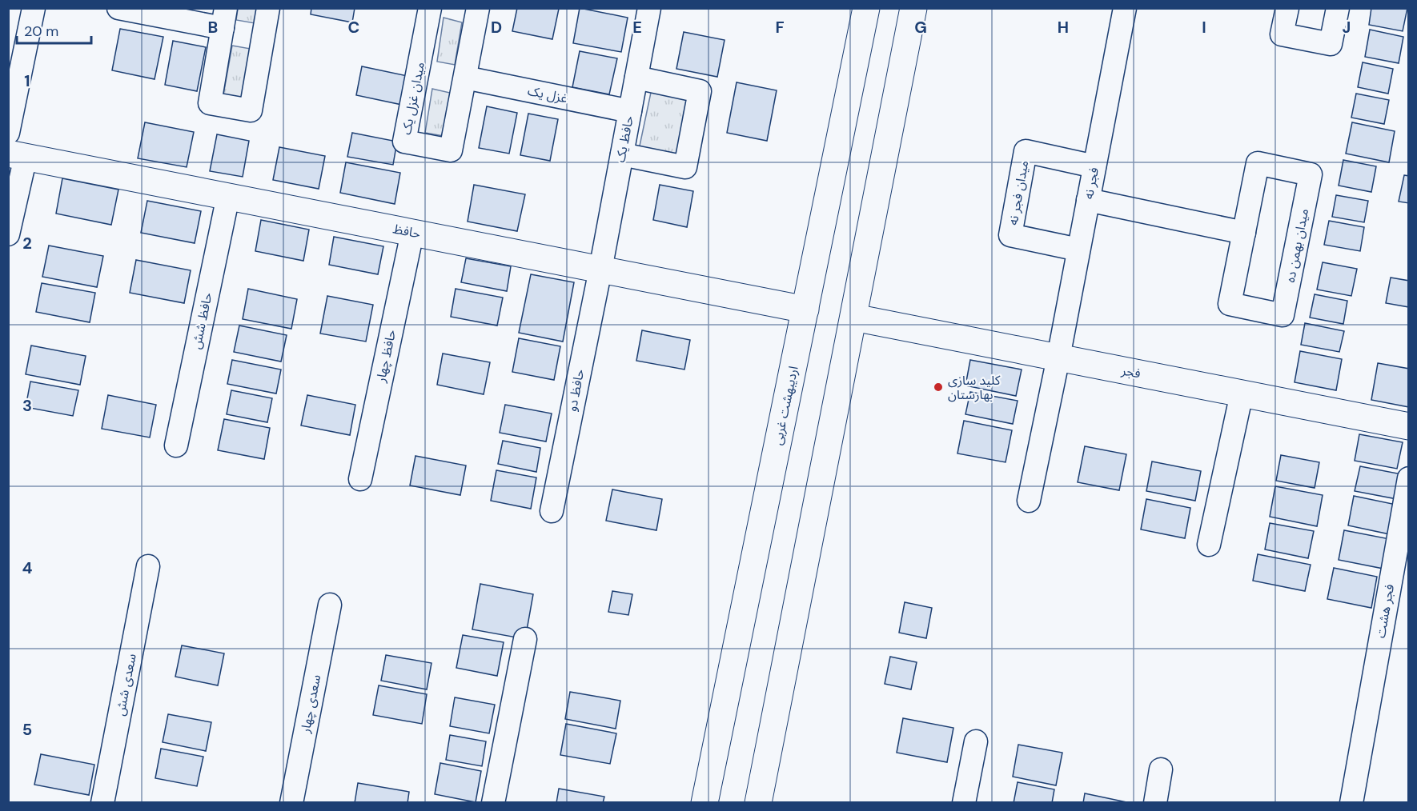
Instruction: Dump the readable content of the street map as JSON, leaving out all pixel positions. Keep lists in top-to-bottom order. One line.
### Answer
{"streets":{"main road":["حافظ","فجر","اردیبهشت غربی"],"street":["غزل یک","میدان غزل یک","حافظ یک","فجر نه","میدان فجر نه","میدان بهمن ده","حافظ شش","حافظ چهار","حافظ دو","فجر هشت","سعدی شش","سعدی چهار"]},"crossings":[["غزل یک","میدان غزل یک"],["غزل یک","حافظ یک"],["حافظ یک","حافظ"],["حافظ یک","حافظ دو"],["فجر نه","میدان فجر نه"],["فجر نه","فجر"],["حافظ","حافظ شش"],["حافظ","حافظ چهار"],["حافظ","حافظ دو"],["حافظ","اردیبهشت غربی"]],"places":["کلید سازی بهارستان"],"scale_bar":"20 m","grid":{"columns":["B","C","D","E","F","G","H","I","J"],"rows":["1","2","3","4","5"]}}
